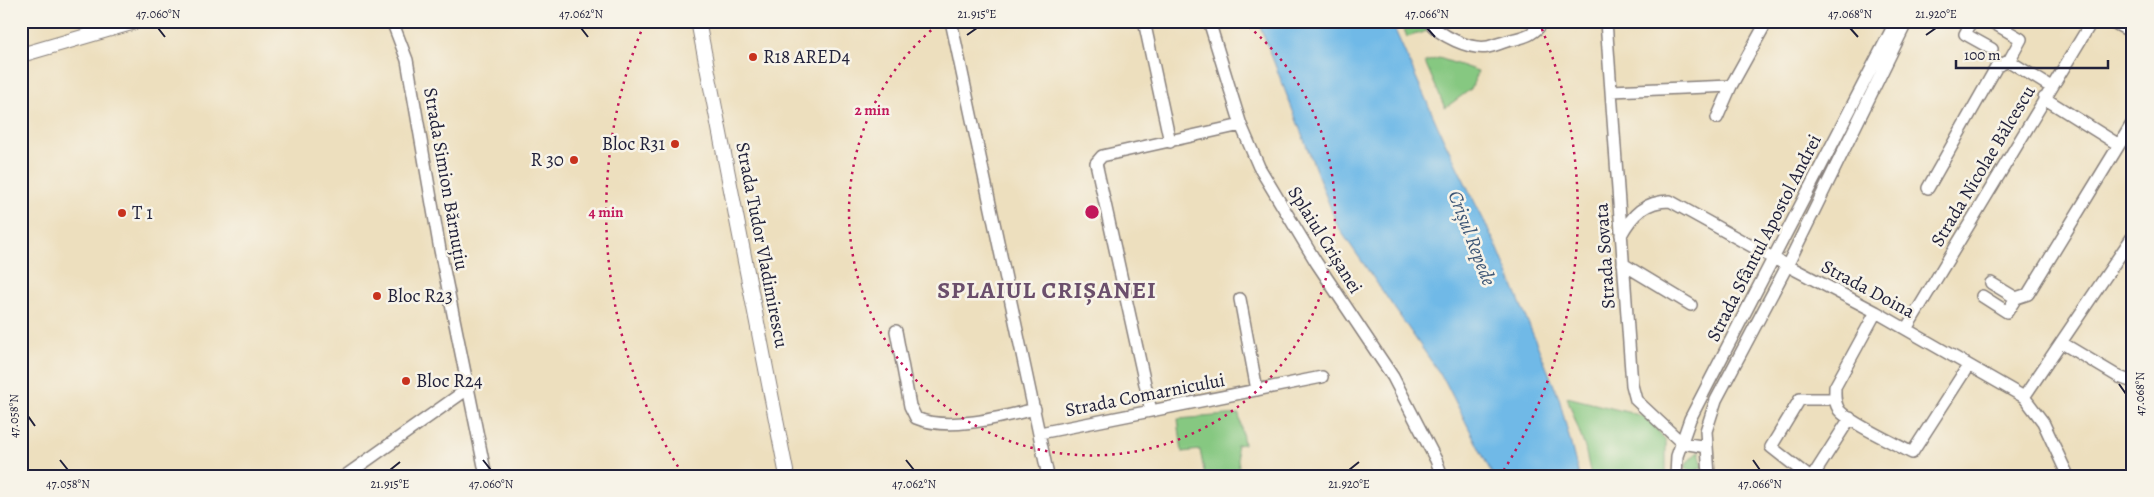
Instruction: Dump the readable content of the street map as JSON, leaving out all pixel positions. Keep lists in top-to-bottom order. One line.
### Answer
{"streets":{"street":["Strada Nicolae Bălcescu","Strada Simion Bărnuțiu","Strada Sfântul Apostol Andrei","Splaiul Crișanei","Strada Tudor Vladimirescu","Strada Sovata","Strada Doina","Strada Comarnicului"]},"crossings":[["Strada Nicolae Bălcescu","Strada Doina"],["Strada Sfântul Apostol Andrei","Strada Sovata"],["Strada Sfântul Apostol Andrei","Strada Doina"],["Strada Sovata","Strada Doina"]],"districts":["SPLAIUL CRIȘANEI"],"water":["Crișul Repede"],"places":["R18 ARED4","Bloc R31","R 30","T 1","Bloc R23","Bloc R24"],"scale_bar":"100 m","coordinates":["47.060°N","47.062°N","21.915°E","47.066°N","47.068°N","21.920°E","47.058°N"],"rings":["2 min","4 min"]}
